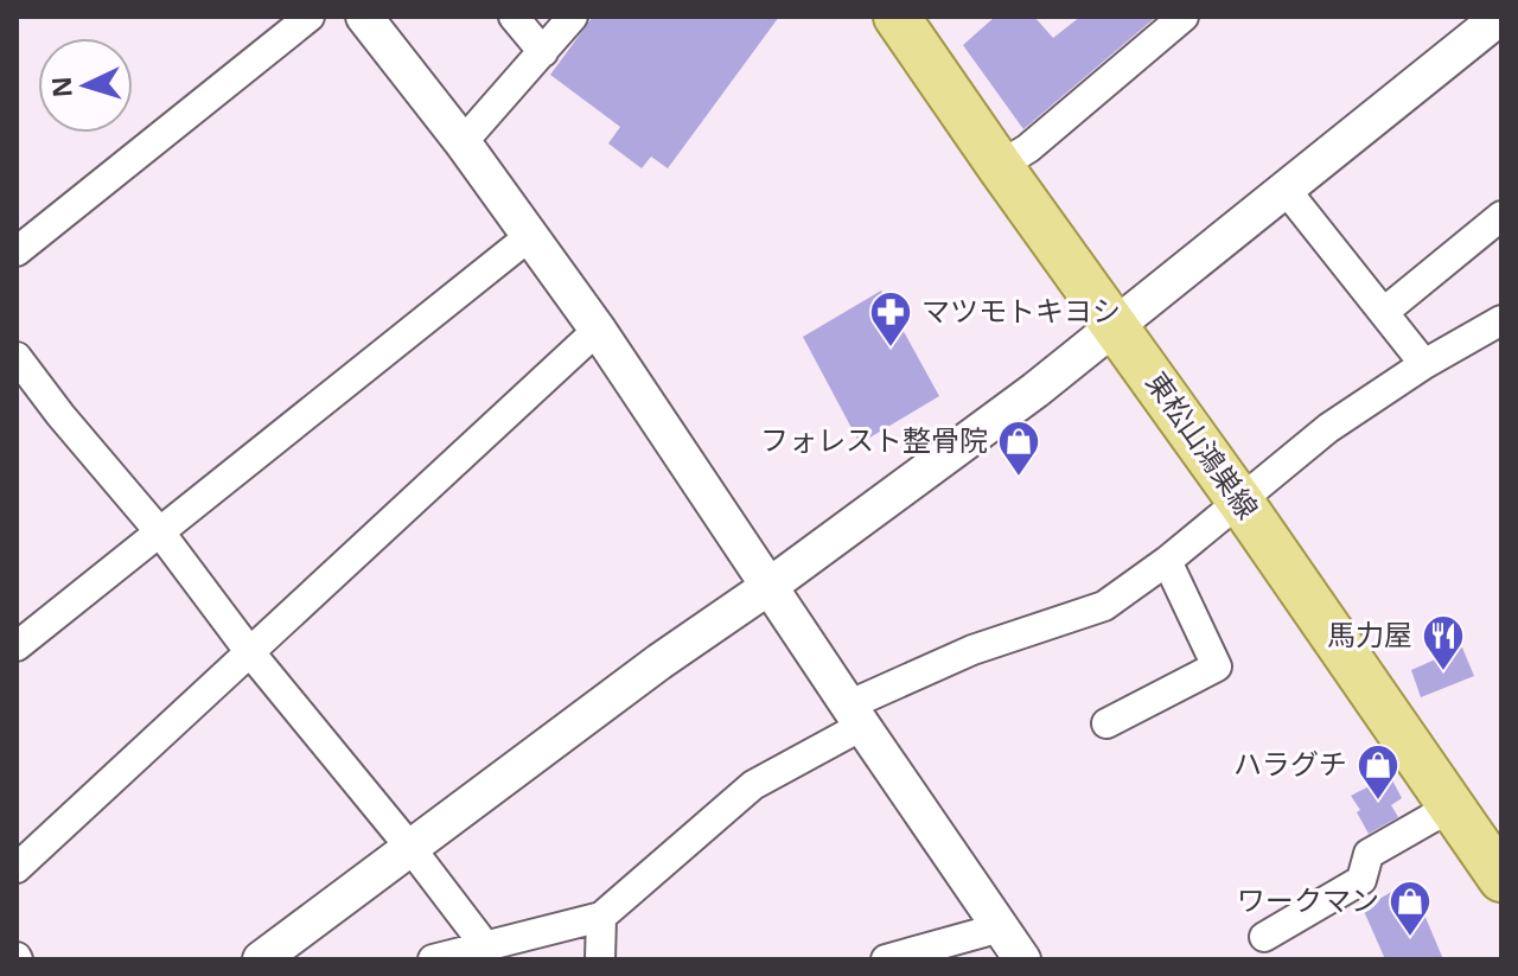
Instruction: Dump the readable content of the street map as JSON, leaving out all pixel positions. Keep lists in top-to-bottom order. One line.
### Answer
{"streets":{"main road":["東松山鴻巣線"]},"places":{"pharmacy":["マツモトキヨシ"],"shop":["フォレスト整骨院","ハラグチ","ワークマン"],"restaurant":["馬力屋"]},"north":"left"}
